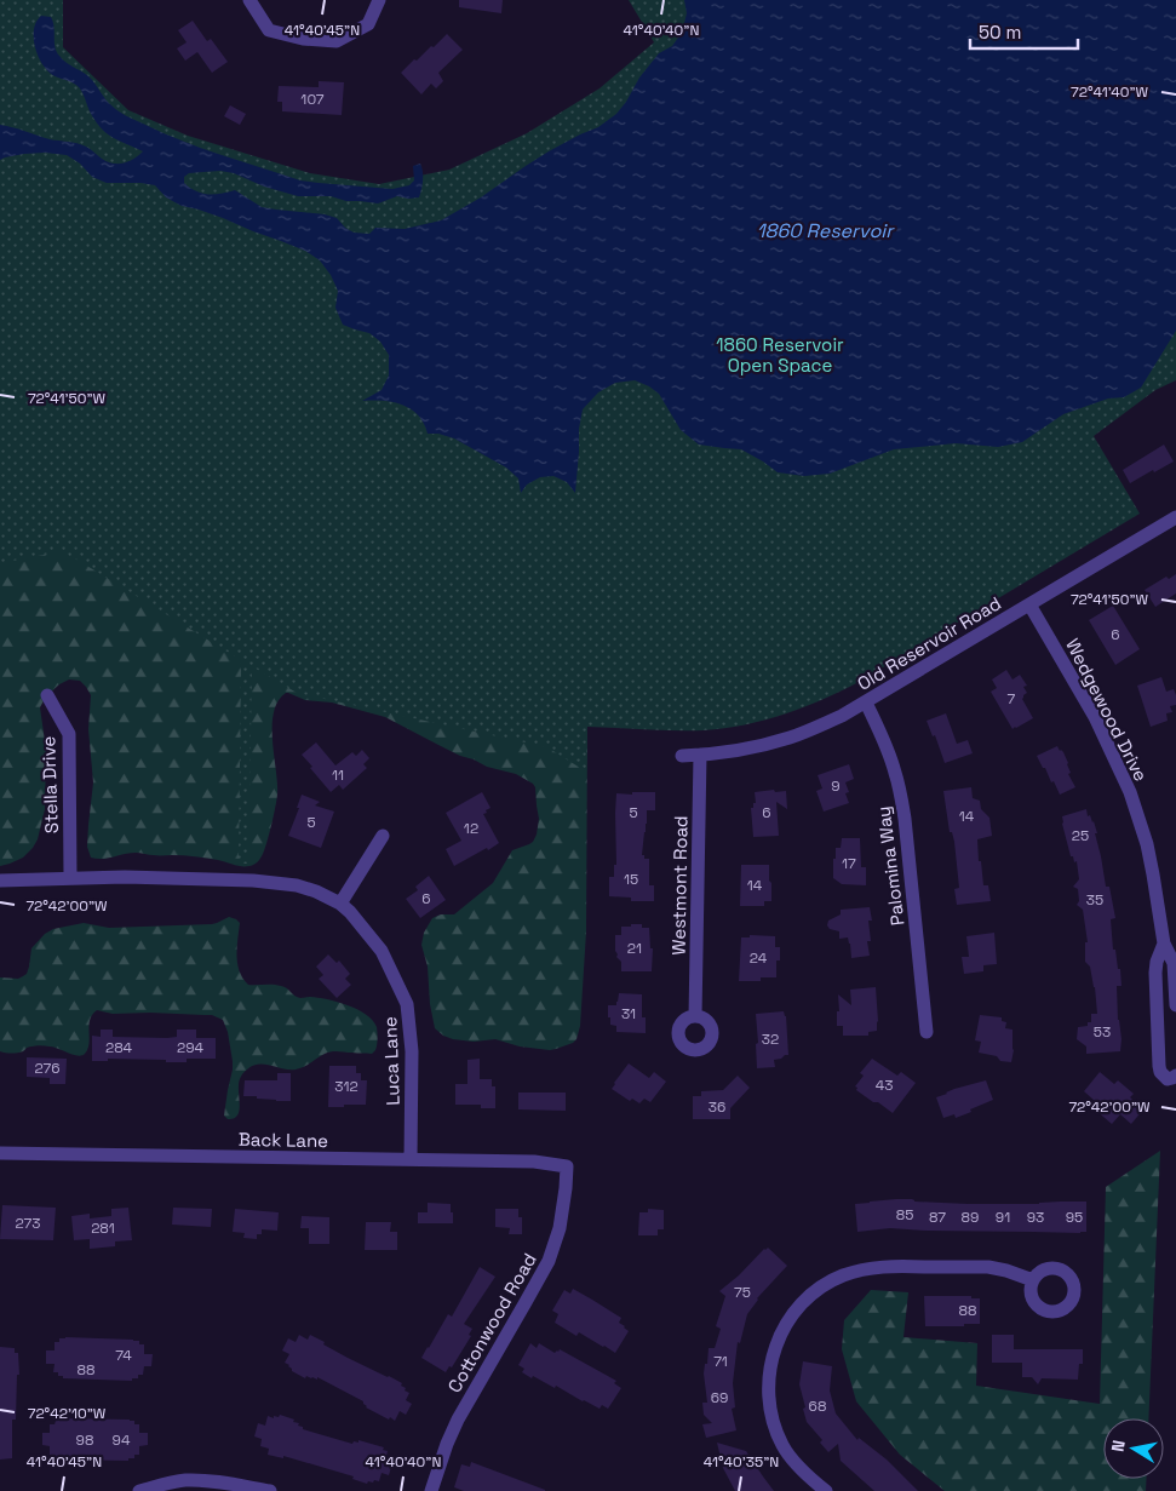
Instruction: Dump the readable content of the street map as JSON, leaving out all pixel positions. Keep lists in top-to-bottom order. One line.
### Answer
{"streets":{"street":["Old Reservoir Road","Wedgewood Drive","Stella Drive","Palomina Way","Westmont Road","Luca Lane","Back Lane","Cottonwood Road"]},"crossings":[["Old Reservoir Road","Wedgewood Drive"],["Old Reservoir Road","Palomina Way"],["Old Reservoir Road","Westmont Road"],["Stella Drive","Luca Lane"],["Luca Lane","Back Lane"],["Back Lane","Cottonwood Road"]],"water":["1860 Reservoir"],"parks":["1860 Reservoir Open Space"],"house_numbers":["107","6","7","11","9","5","6","14","5","12","25","17","15","14","6","35","21","24","31","53","32","284","294","276","43","312","36","85","87","89","91","93","95","273","281","75","88","74","71","88","69","68","98","94"],"scale_bar":"50 m","north":"left","coordinates":["41°40'45\"N","41°40'40\"N","72°41'40\"W","72°41'50\"W","72°42'00\"W","72°42'10\"W","41°40'35\"N"]}
